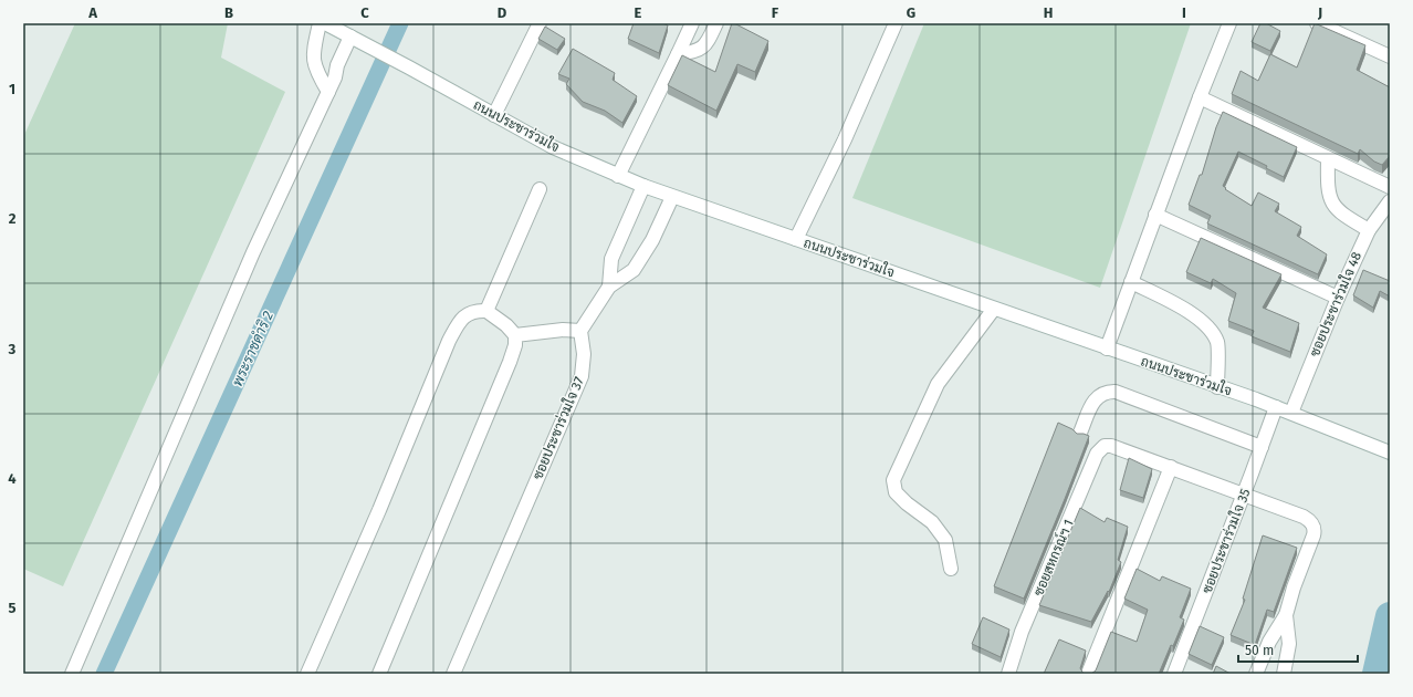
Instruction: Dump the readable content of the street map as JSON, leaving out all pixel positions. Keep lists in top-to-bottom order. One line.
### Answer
{"streets":{"street":["ถนนประชาร่วมใจ","ซอยประชาร่วมใจ 48","ซอยประชาร่วมใจ 37","ซอยประชาร่วมใจ 35","ซอยสหกรณ์ฯ 1"]},"crossings":[["ถนนประชาร่วมใจ","ซอยประชาร่วมใจ 48"],["ถนนประชาร่วมใจ","ซอยประชาร่วมใจ 35"]],"water":["พระราชดำริ 2"],"scale_bar":"50 m","grid":{"columns":["A","B","C","D","E","F","G","H","I","J"],"rows":["1","2","3","4","5"]}}
